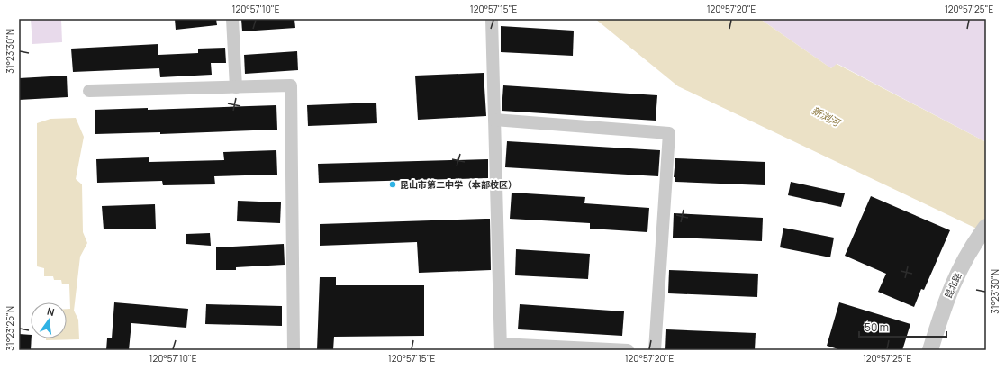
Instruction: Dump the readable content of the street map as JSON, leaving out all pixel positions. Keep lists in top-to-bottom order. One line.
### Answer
{"streets":{"street":["昆北路"]},"water":["新浏河"],"places":["昆山市第二中学（本部校区）"],"scale_bar":"50 m","north":"top","coordinates":["120°57'10\"E","120°57'15\"E","120°57'20\"E","120°57'25\"E","31°23'30\"N","31°23'25\"N"]}
